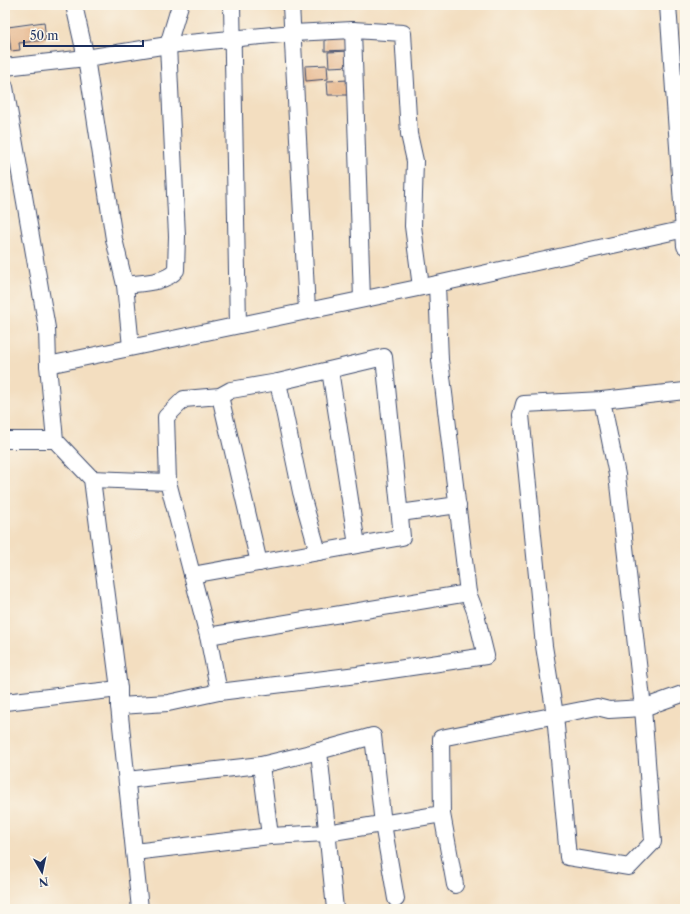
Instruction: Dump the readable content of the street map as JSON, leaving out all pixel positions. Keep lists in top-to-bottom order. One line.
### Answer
{"scale_bar":"50 m","north":"bottom"}
